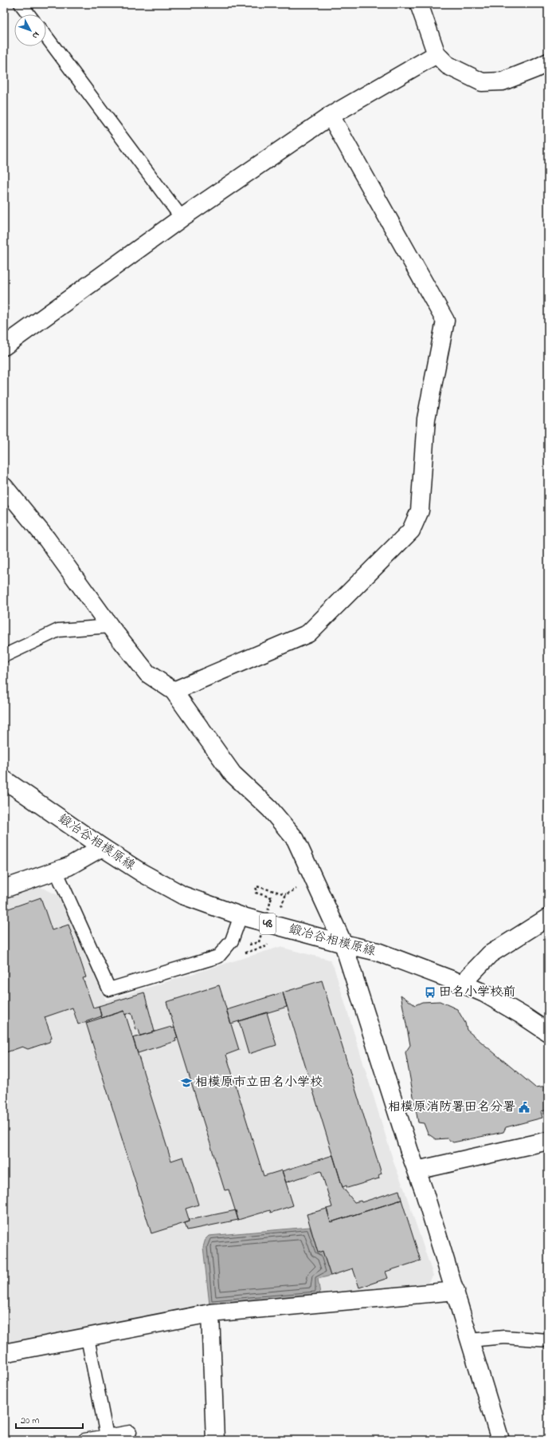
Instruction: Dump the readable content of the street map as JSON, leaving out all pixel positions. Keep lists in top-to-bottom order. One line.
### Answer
{"streets":{"street":["鍛冶谷相模原線","48"]},"places":{"bus stop":["田名小学校前"],"school or university":["相模原市立田名小学校"],"public building":["相模原消防署田名分署"]},"scale_bar":"20 m","north":"bottom right"}
